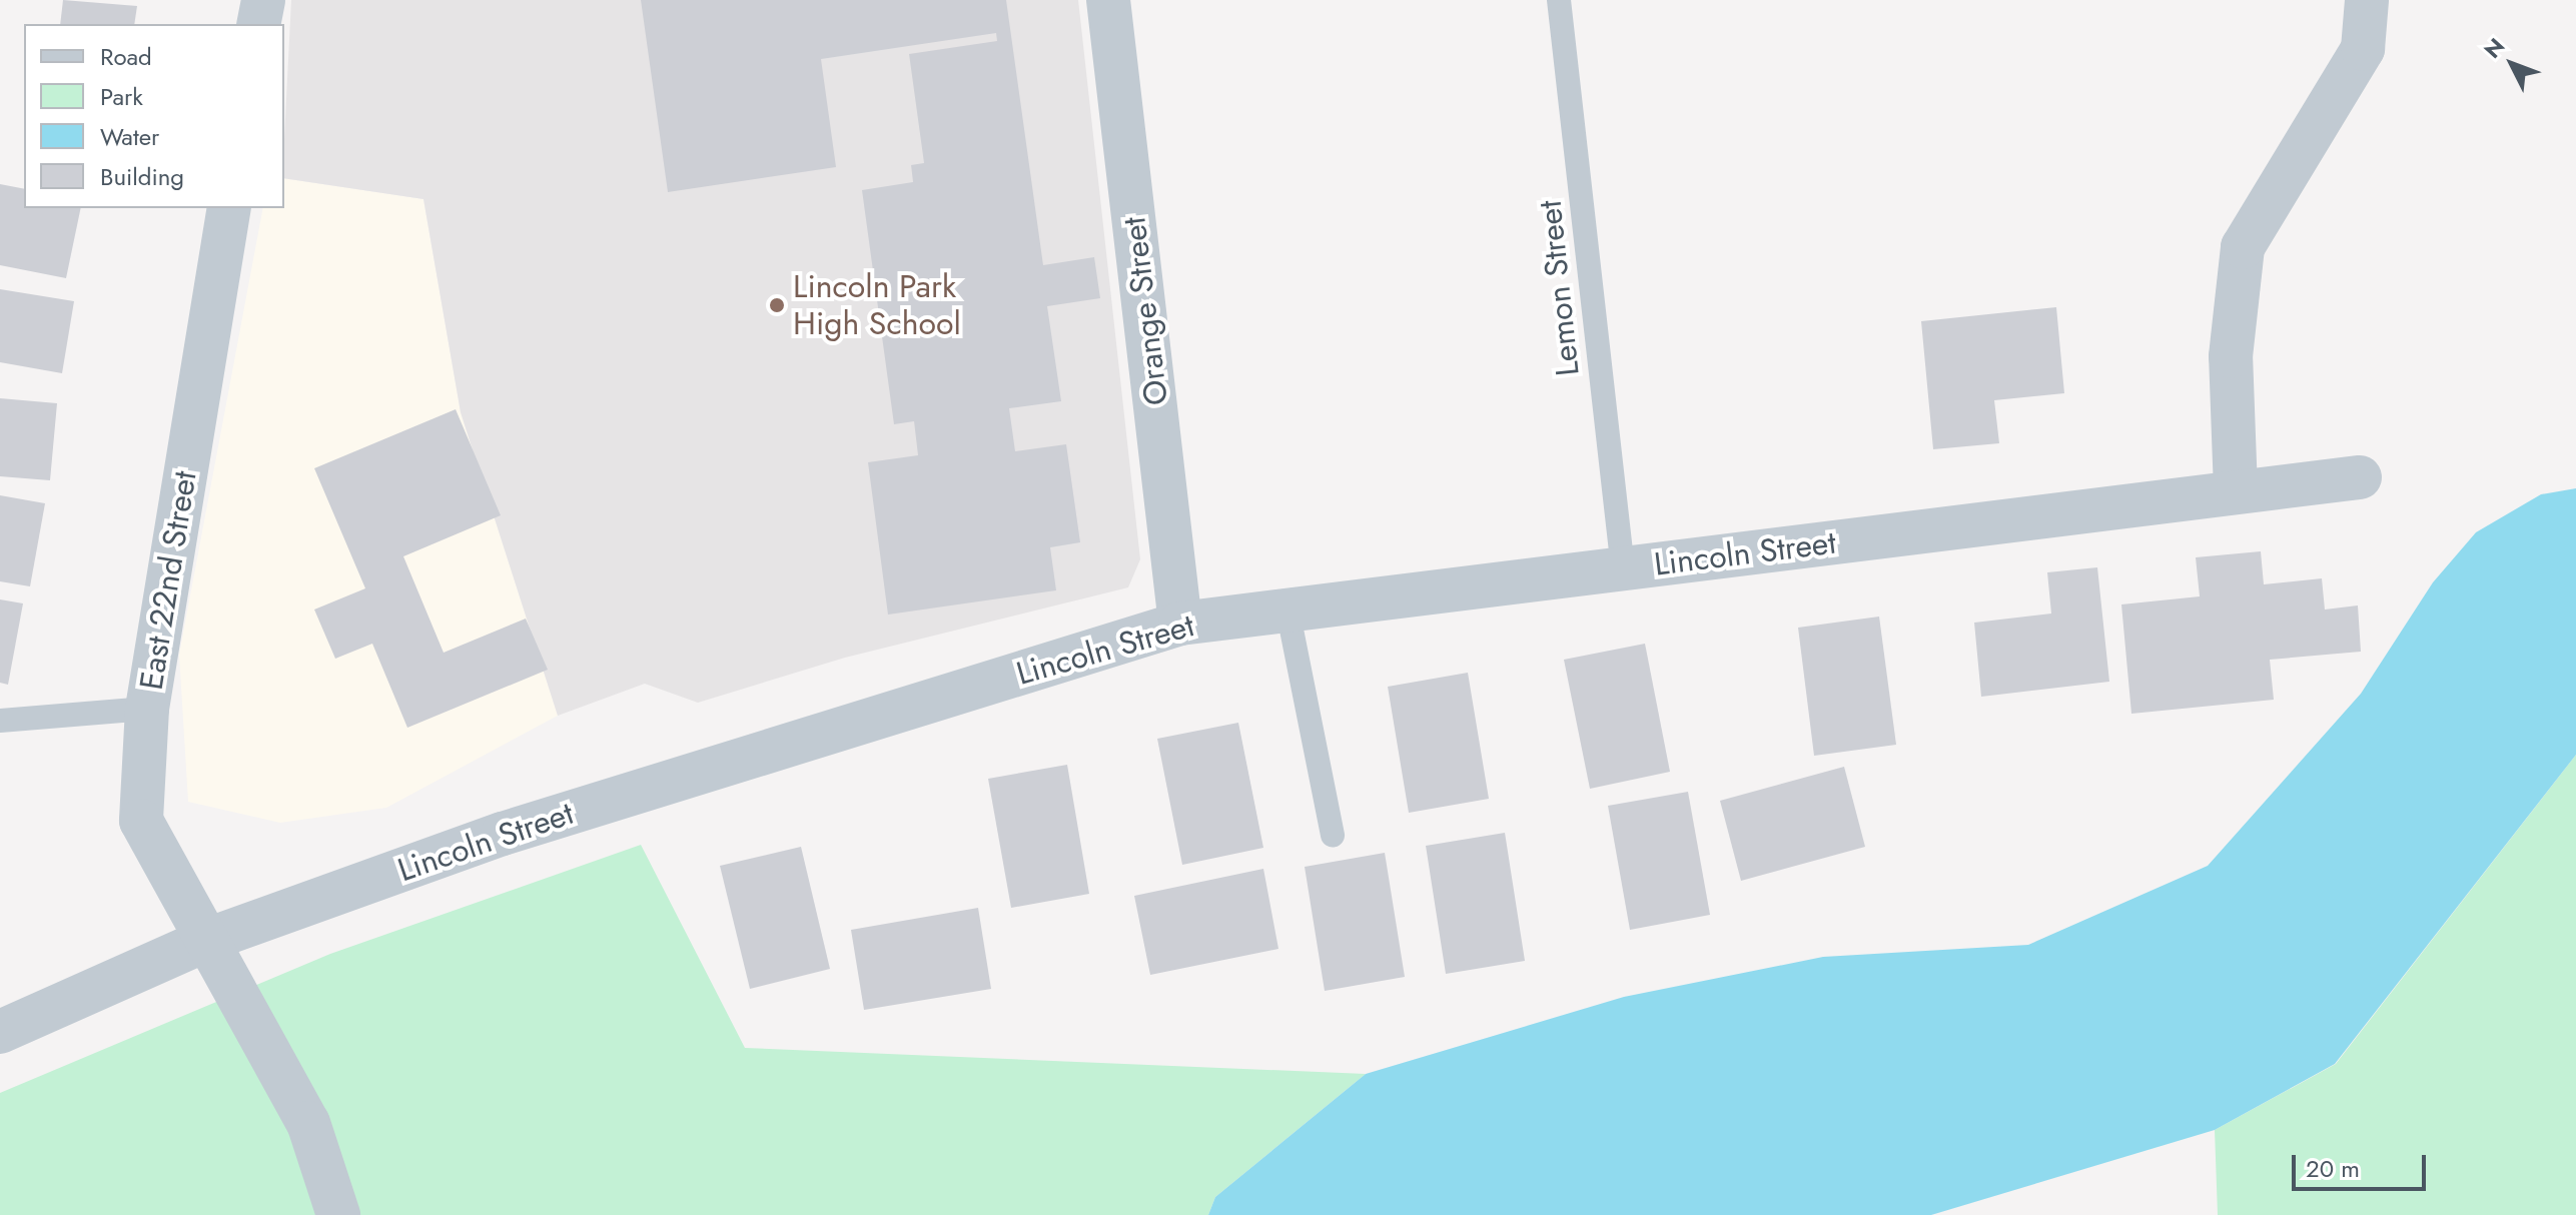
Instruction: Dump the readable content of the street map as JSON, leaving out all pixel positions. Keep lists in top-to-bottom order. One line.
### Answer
{"streets":{"street":["Orange Street","Lincoln Street","East 22nd Street"],"lane":["Lemon Street"]},"crossings":[["Lemon Street","Lincoln Street"],["Orange Street","Lincoln Street"],["Lincoln Street","East 22nd Street"]],"places":["Lincoln Park High School"],"legend":["Road","Park","Water","Building"],"scale_bar":"20 m","north":"top left"}
